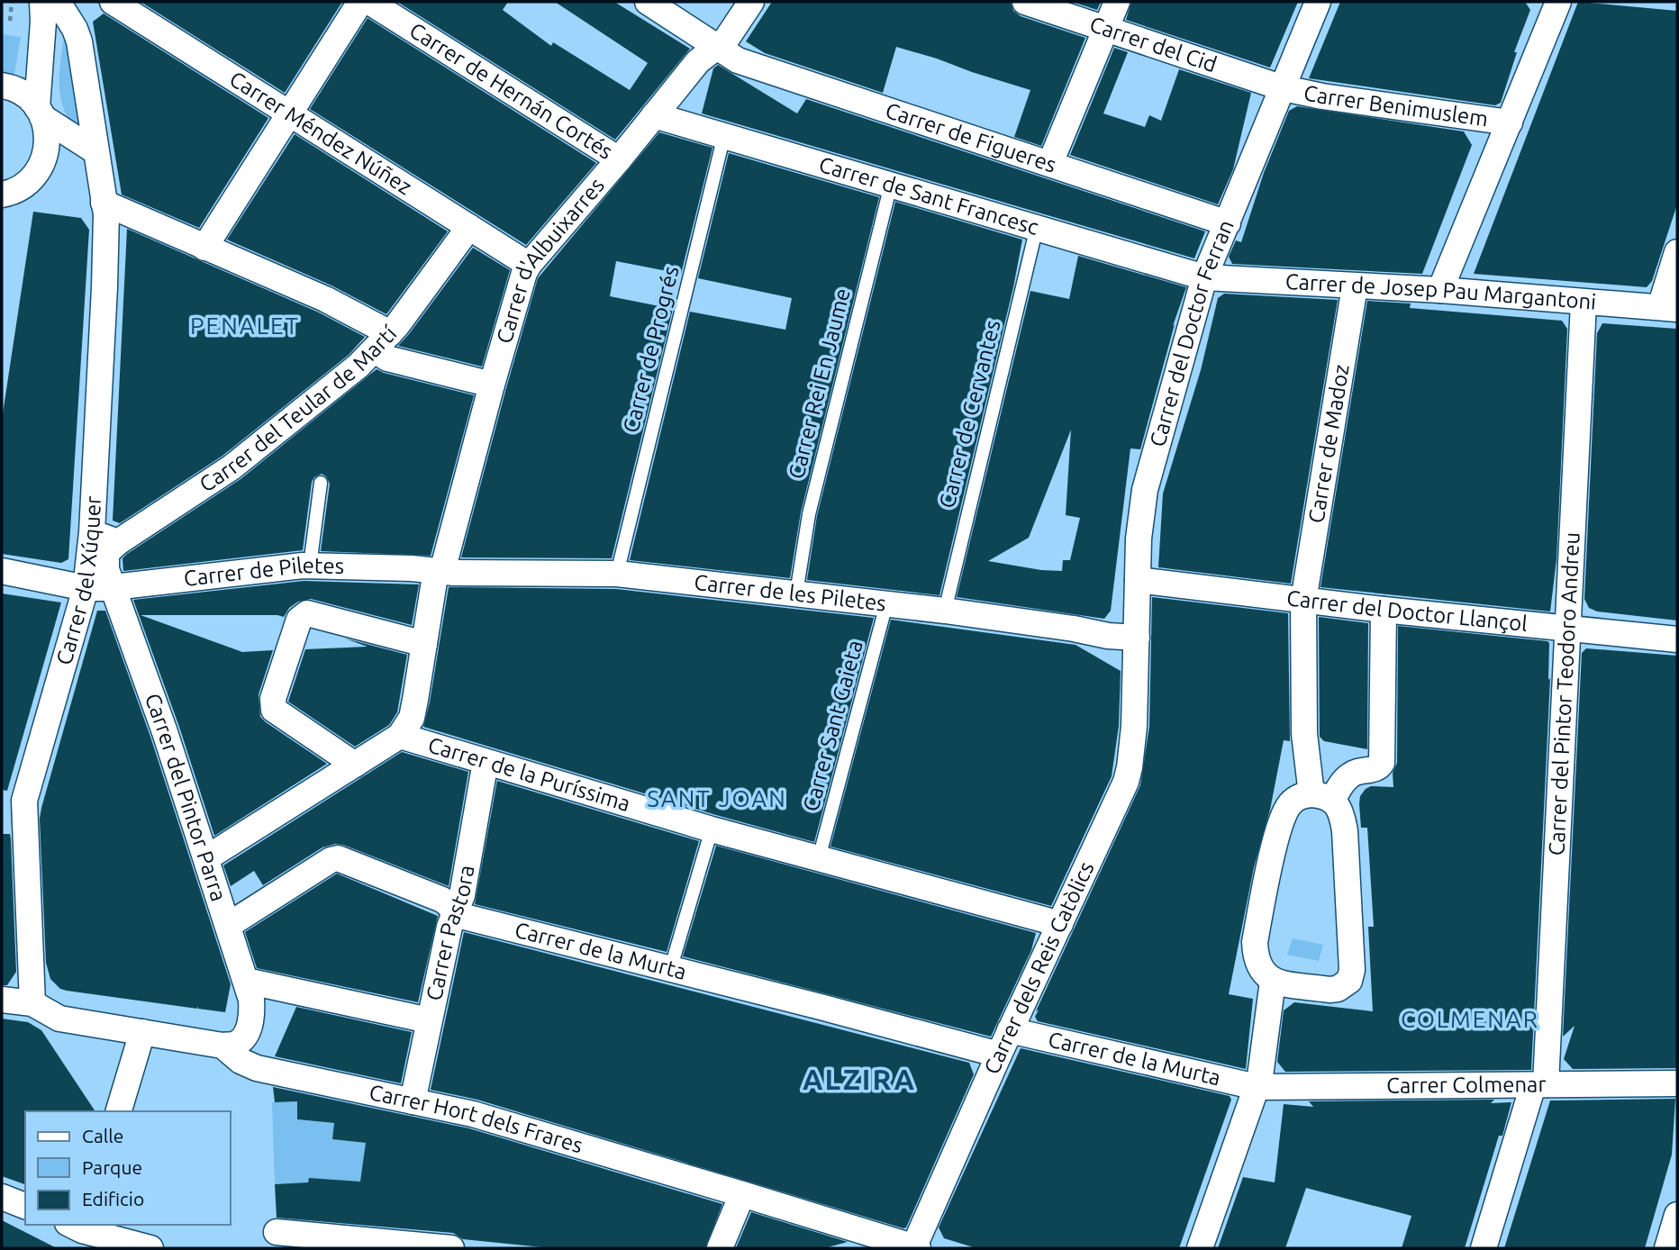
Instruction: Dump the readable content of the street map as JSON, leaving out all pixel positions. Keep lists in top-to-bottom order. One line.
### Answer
{"streets":{"street":["Carrer del Cid","Carrer de Hernán Cortés","Carrer Benimuslem","Carrer Méndez Núñez","Carrer de Figueres","Carrer de Sant Francesc","Carrer d'Albuixarres","Carrer de Josep Pau Margantoni","Carrer del Doctor Ferran","Carrer del Teular de Martí","Carrer de Madoz","Carrer de Piletes","Carrer del Xúquer","Carrer de les Piletes","Carrer del Doctor Llançol","Carrer del Pintor Teodoro Andreu","Carrer de la Puríssima","Carrer del Pintor Parra","Carrer Pastora","Carrer de la Murta","Carrer dels Reis Catòlics","Carrer Colmenar","Carrer Hort dels Frares"],"lane":["Carrer de Progrés","Carrer Rei En Jaume","Carrer de Cervantes","Carrer Sant Gaieta"]},"crossings":[["Carrer del Cid","Carrer Benimuslem"],["Carrer del Cid","Carrer del Doctor Ferran"],["Carrer de Hernán Cortés","Carrer d'Albuixarres"],["Carrer Benimuslem","Carrer del Doctor Ferran"],["Carrer Méndez Núñez","Carrer d'Albuixarres"],["Carrer Méndez Núñez","Carrer del Teular de Martí"],["Carrer de Figueres","Carrer d'Albuixarres"],["Carrer de Figueres","Carrer del Doctor Ferran"],["Carrer de Sant Francesc","Carrer d'Albuixarres"],["Carrer de Sant Francesc","Carrer de Josep Pau Margantoni"],["Carrer de Sant Francesc","Carrer del Doctor Ferran"],["Carrer de Sant Francesc","Carrer de Progrés"],["Carrer de Sant Francesc","Carrer Rei En Jaume"],["Carrer de Sant Francesc","Carrer de Cervantes"],["Carrer d'Albuixarres","Carrer de Piletes"],["Carrer d'Albuixarres","Carrer de les Piletes"],["Carrer d'Albuixarres","Carrer de la Puríssima"],["Carrer de Josep Pau Margantoni","Carrer del Doctor Ferran"],["Carrer de Josep Pau Margantoni","Carrer de Madoz"],["Carrer de Josep Pau Margantoni","Carrer del Pintor Teodoro Andreu"],["Carrer del Doctor Ferran","Carrer de les Piletes"],["Carrer del Doctor Ferran","Carrer del Doctor Llançol"],["Carrer del Doctor Ferran","Carrer dels Reis Catòlics"],["Carrer de Progrés","Carrer de les Piletes"],["Carrer Rei En Jaume","Carrer de les Piletes"],["Carrer del Teular de Martí","Carrer del Pintor Parra"],["Carrer de Cervantes","Carrer de les Piletes"],["Carrer de Madoz","Carrer del Doctor Llançol"],["Carrer de Piletes","Carrer del Xúquer"],["Carrer de Piletes","Carrer de les Piletes"],["Carrer de Piletes","Carrer del Pintor Parra"],["Carrer del Xúquer","Carrer Hort dels Frares"],["Carrer de les Piletes","Carrer Sant Gaieta"],["Carrer del Doctor Llançol","Carrer del Pintor Teodoro Andreu"],["Carrer del Pintor Teodoro Andreu","Carrer Colmenar"],["Carrer Sant Gaieta","Carrer de la Puríssima"],["Carrer de la Puríssima","Carrer del Pintor Parra"],["Carrer de la Puríssima","Carrer Pastora"],["Carrer de la Puríssima","Carrer dels Reis Catòlics"],["Carrer del Pintor Parra","Carrer de la Murta"],["Carrer del Pintor Parra","Carrer Hort dels Frares"],["Carrer Pastora","Carrer de la Murta"],["Carrer Pastora","Carrer Hort dels Frares"],["Carrer de la Murta","Carrer dels Reis Catòlics"],["Carrer de la Murta","Carrer Colmenar"],["Carrer dels Reis Catòlics","Carrer Hort dels Frares"]],"districts":["PENALET","SANT JOAN","COLMENAR","ALZIRA"],"legend":["Calle","Parque","Edificio"]}
